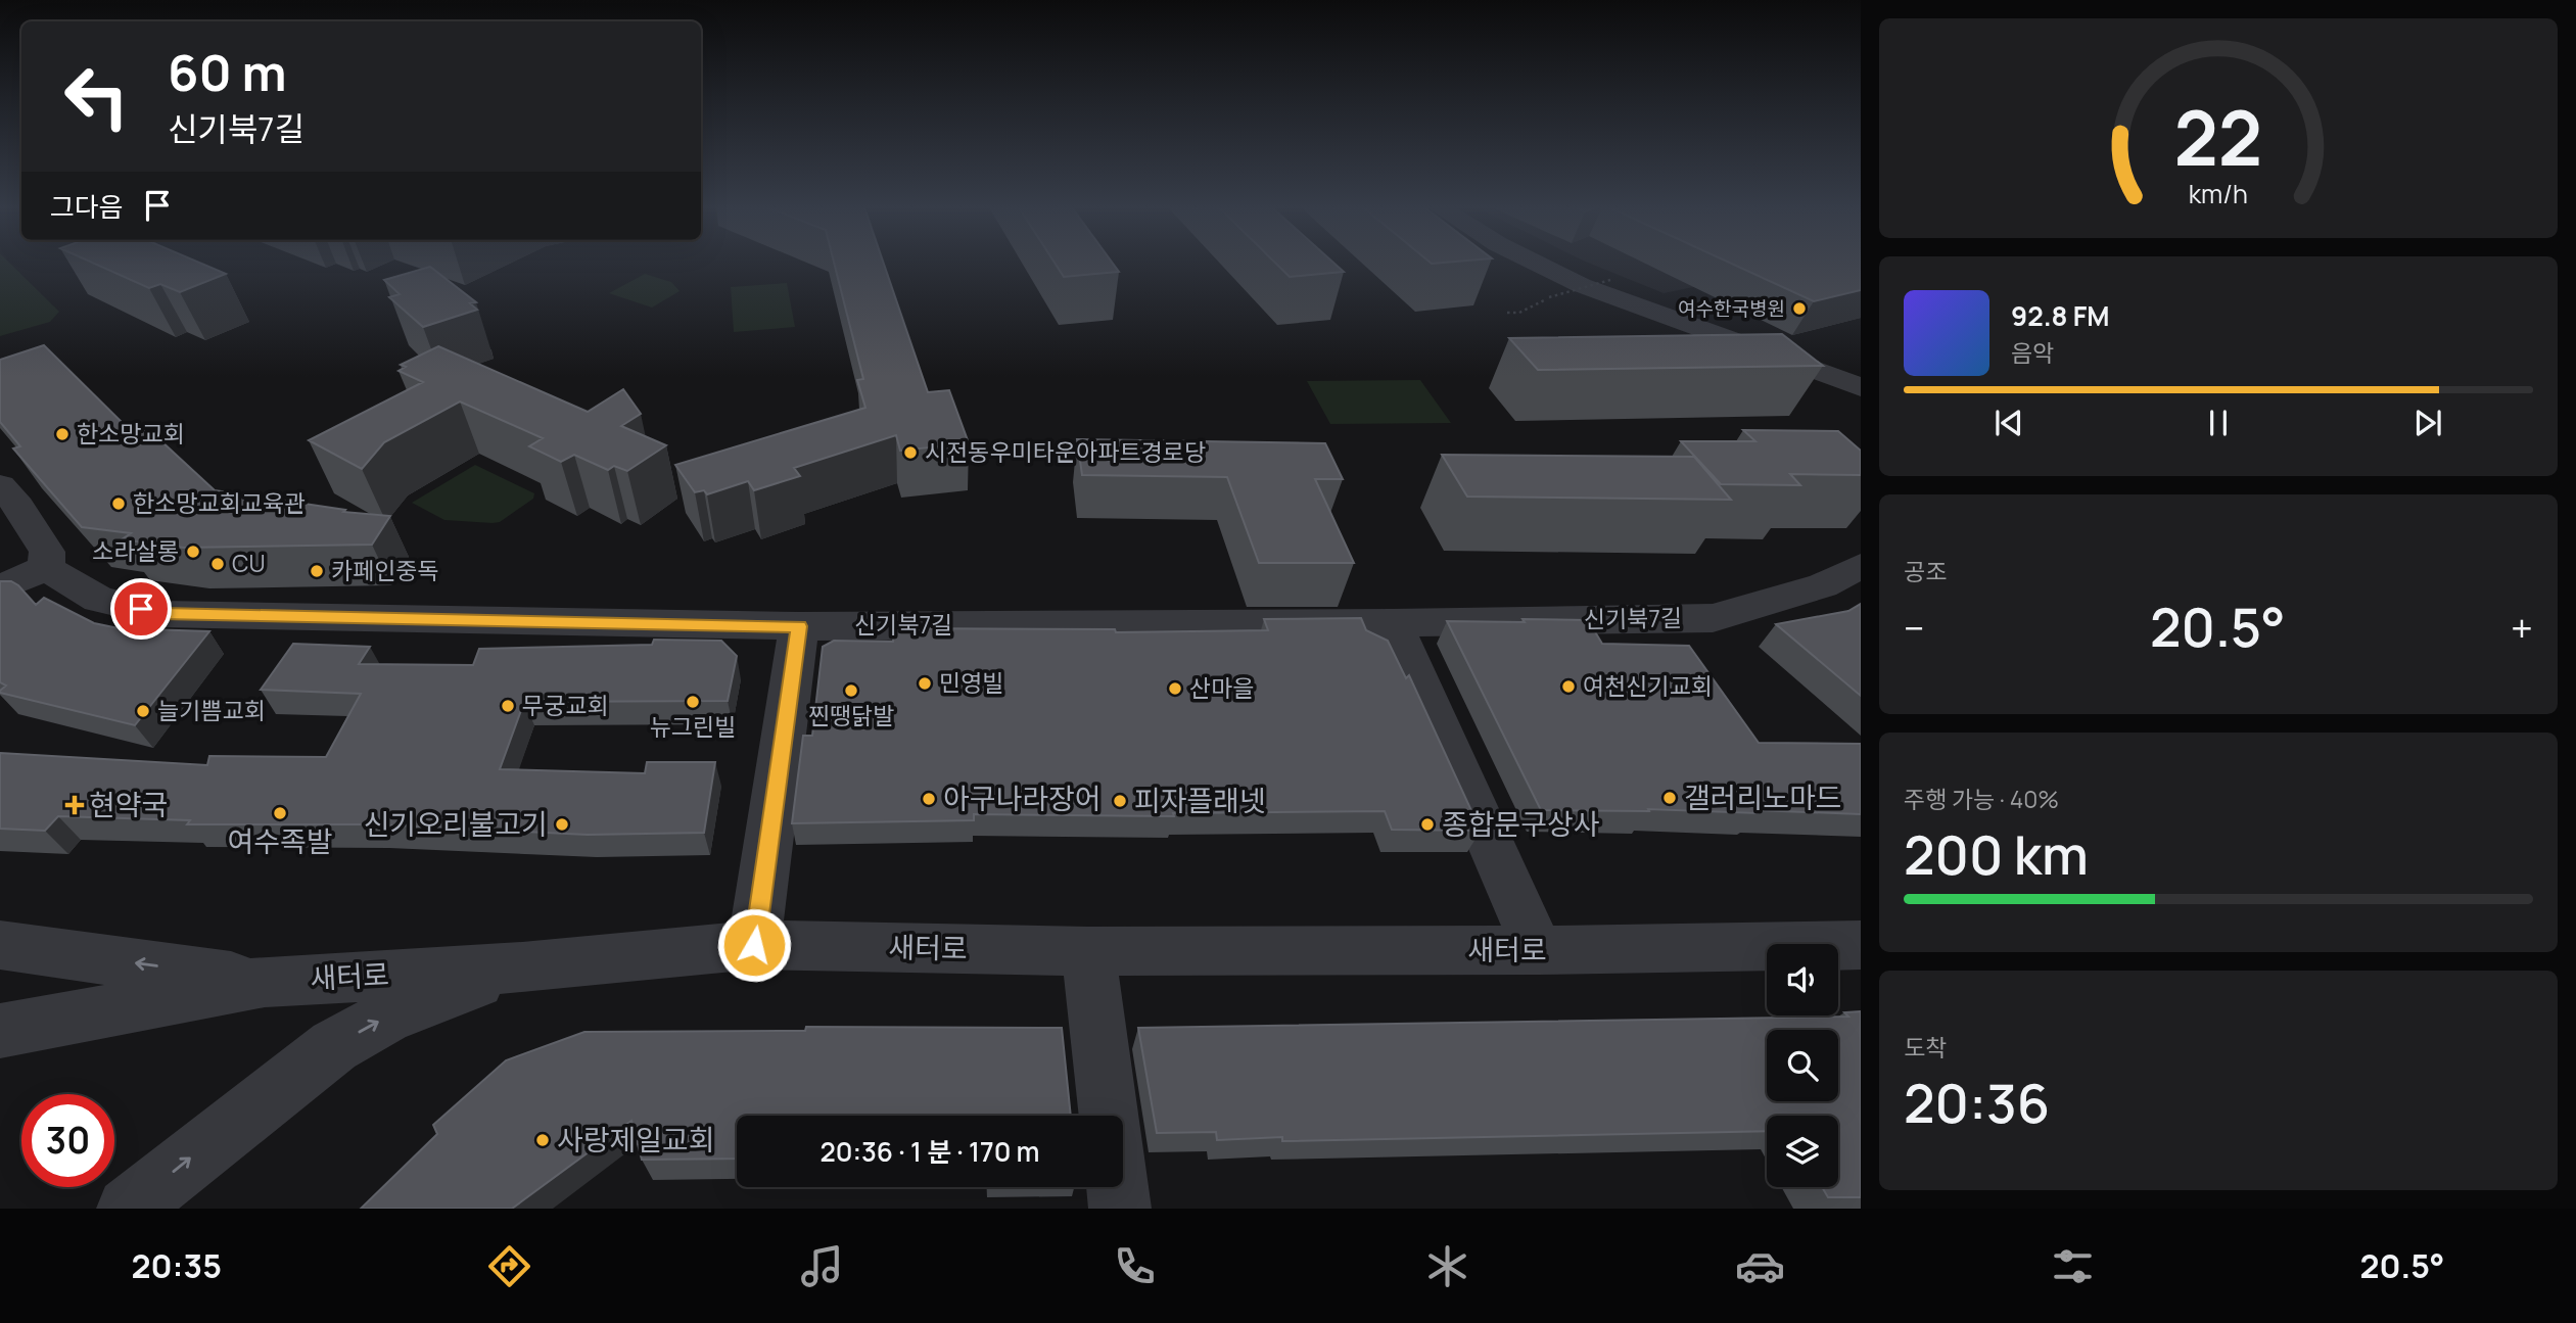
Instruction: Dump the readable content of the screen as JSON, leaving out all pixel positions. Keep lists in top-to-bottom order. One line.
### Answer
{"streets":{"street":["신기북7길","새터로"]},"places":{"other":["여수한국병원","한소망교회","시전동우미타운아파트경로당","한소망교회교육관","소라살롱","CU","카페인중독","민영빌","여천신기교회","산마을","찐땡닭발","뉴그린빌","무궁교회","늘기쁨교회","갤러리노마드","아구나라장어","피자플래넷","여수족발","신기오리불고기","종합문구상사","사랑제일교회"],"health":["현약국"]},"page":{"turn":["60 m","신기북7길"],"then":"그다음","song":["92.8 FM","음악"],"tile":["공조",["주행 가능 · 40%","200 km"],["도착","20:36"]],"heat":["−","20.5°","+"],"limit":"30","trip":"20:36 · 1 분 · 170 m","tabs":["20:35","20.5°"],"gauge":["22","km/h"]}}
